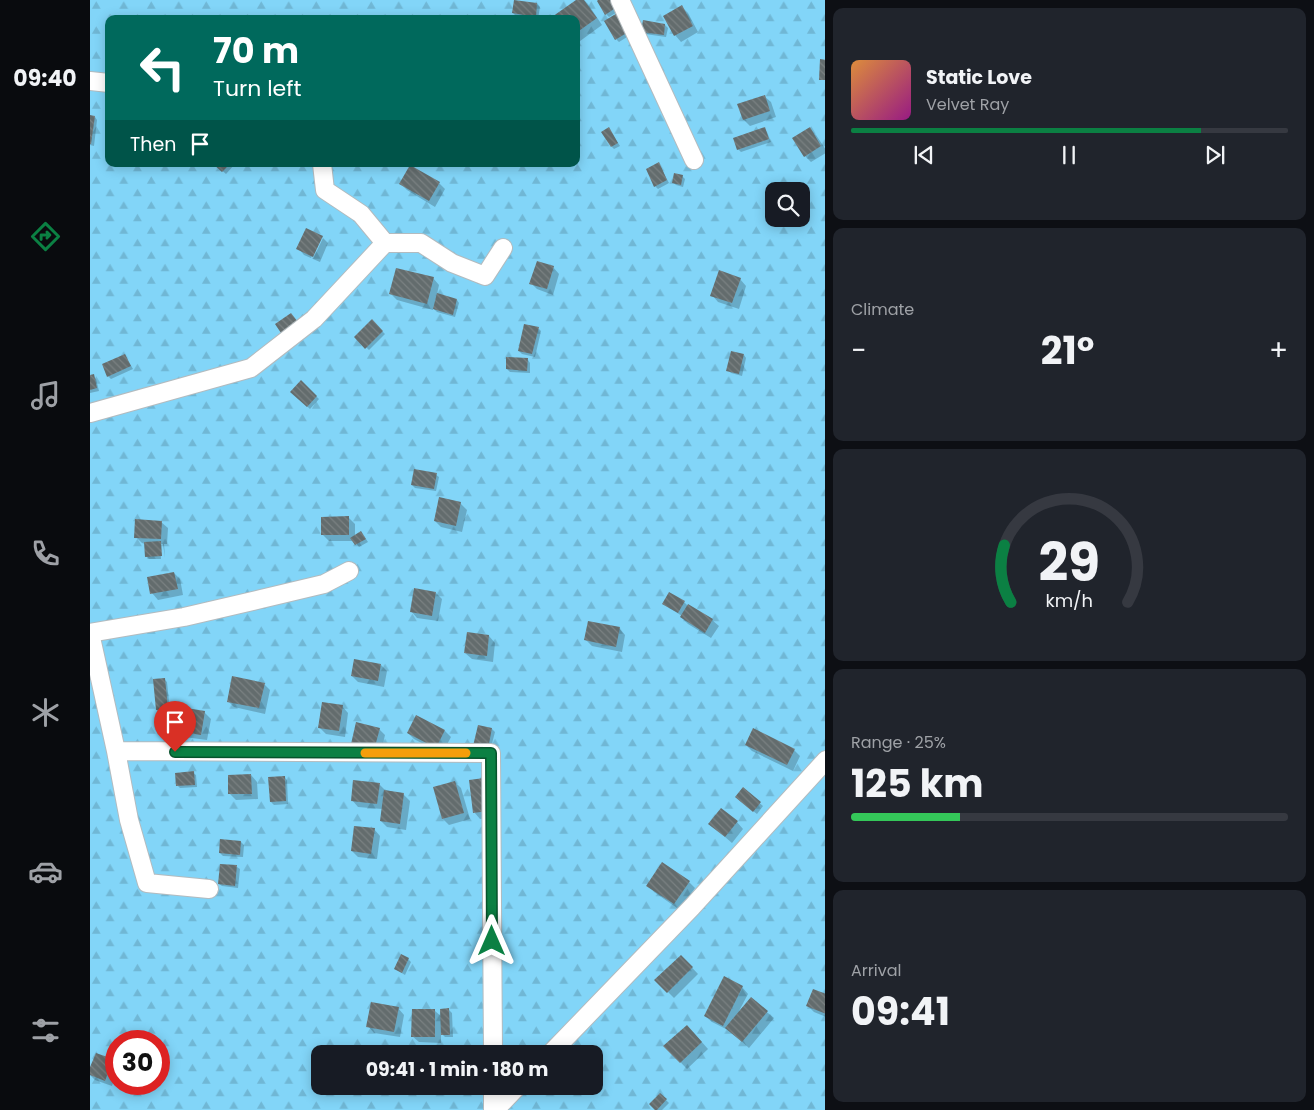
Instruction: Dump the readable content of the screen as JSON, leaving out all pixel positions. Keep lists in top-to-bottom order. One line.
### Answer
{"page":{"tabs":"09:40","turn":["70 m","Turn left"],"song":["Static Love","Velvet Ray"],"then":"Then","tile":["Climate",["Range · 25%","125 km"],["Arrival","09:41"]],"heat":["−","21°","+"],"limit":"30","trip":"09:41 · 1 min · 180 m","gauge":["29","km/h"]}}
